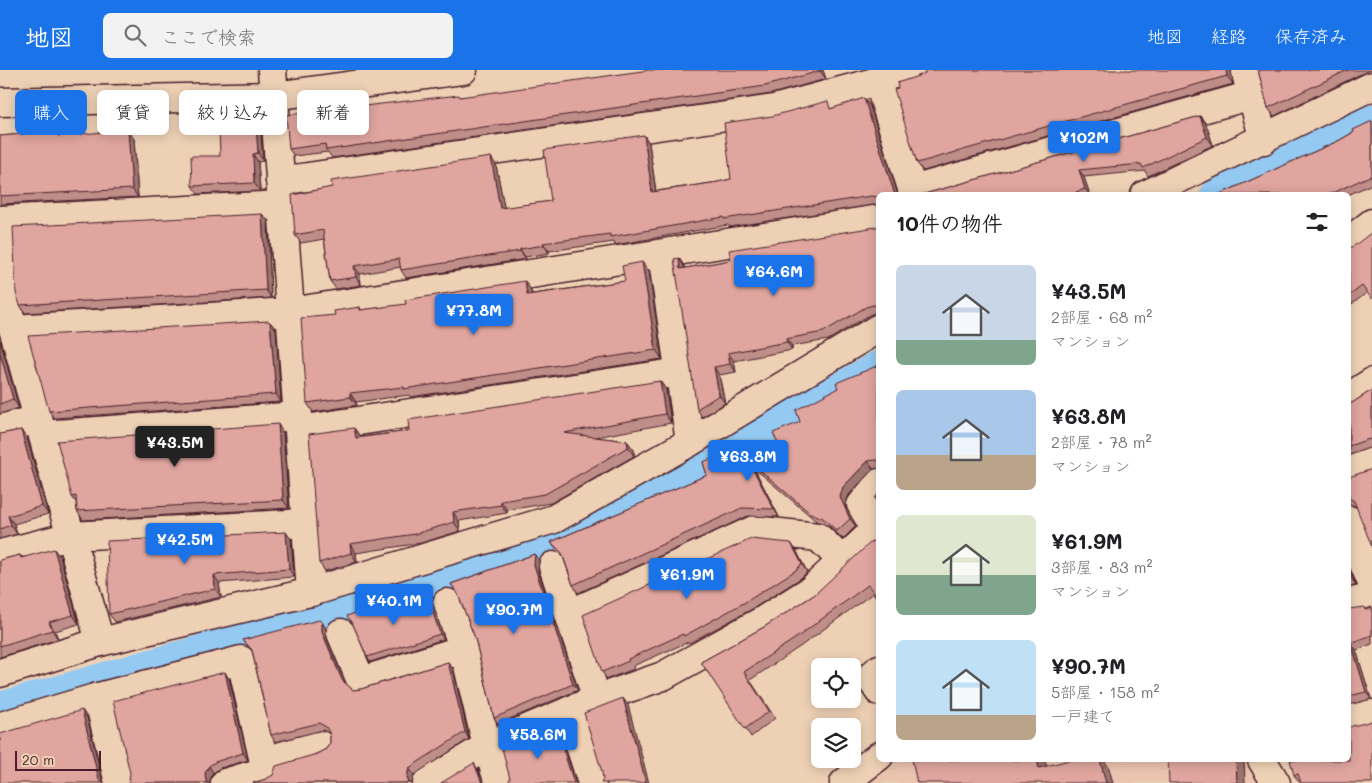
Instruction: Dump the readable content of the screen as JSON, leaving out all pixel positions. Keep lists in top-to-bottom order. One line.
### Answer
{"scale_bar":"20 m","page":{"header":"地図","search":"ここで検索","nav":["地図","経路","保存済み"],"chip":["購入","賃貸","絞り込み","新着"],"price":["¥102M","¥64.6M","¥77.8M","¥43.5M","¥63.8M","¥42.5M","¥61.9M","¥40.1M","¥90.7M","¥58.6M"],"heading":"10件の物件","list":[{"name":"¥43.5M","note":"2部屋 · 68 m² · マンション"},{"name":"¥63.8M","note":"2部屋 · 78 m² · マンション"},{"name":"¥61.9M","note":"3部屋 · 83 m² · マンション"},{"name":"¥90.7M","note":"5部屋 · 158 m² · 一戸建て"}],"scale":"20 m"}}
